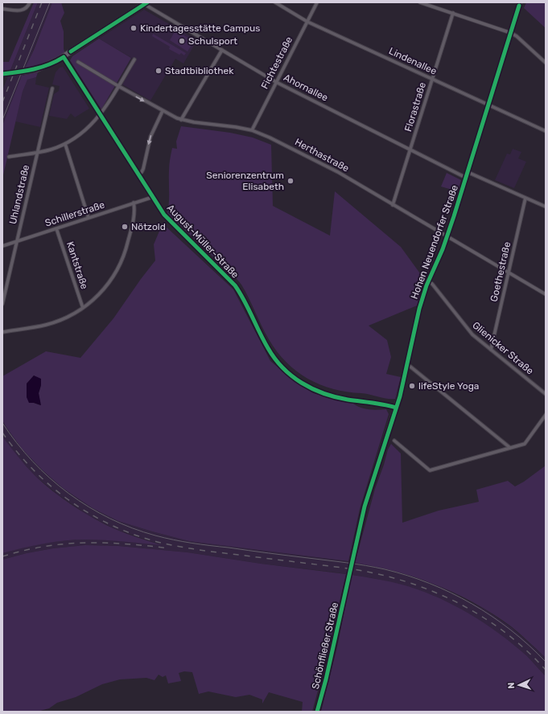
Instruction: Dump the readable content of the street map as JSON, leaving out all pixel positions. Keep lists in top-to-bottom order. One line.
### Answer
{"streets":{"main road":["August-Müller-Straße","Hohen Neuendorfer Straße","Schönfließer Straße"],"street":["Lindenallee","Fichtestraße","Ahornallee","Florastraße","Herthastraße","Uhlandstraße","Schillerstraße","Kantstraße","Goethestraße","Glienicker Straße"]},"crossings":[["Lindenallee","Fichtestraße"],["Lindenallee","Florastraße"],["Lindenallee","Hohen Neuendorfer Straße"],["Fichtestraße","Ahornallee"],["Fichtestraße","Herthastraße"],["Ahornallee","Florastraße"],["Ahornallee","Hohen Neuendorfer Straße"],["Florastraße","Herthastraße"],["Herthastraße","Hohen Neuendorfer Straße"],["Herthastraße","Goethestraße"],["Uhlandstraße","Schillerstraße"],["Schillerstraße","August-Müller-Straße"],["Schillerstraße","Kantstraße"],["August-Müller-Straße","Hohen Neuendorfer Straße"],["Hohen Neuendorfer Straße","Glienicker Straße"],["Hohen Neuendorfer Straße","Schönfließer Straße"],["Goethestraße","Glienicker Straße"]],"places":["Kindertagesstätte Campus","Schulsport","Stadtbibliothek","Seniorenzentrum Elisabeth","Nötzold","lifeStyle Yoga"],"north":"left"}
